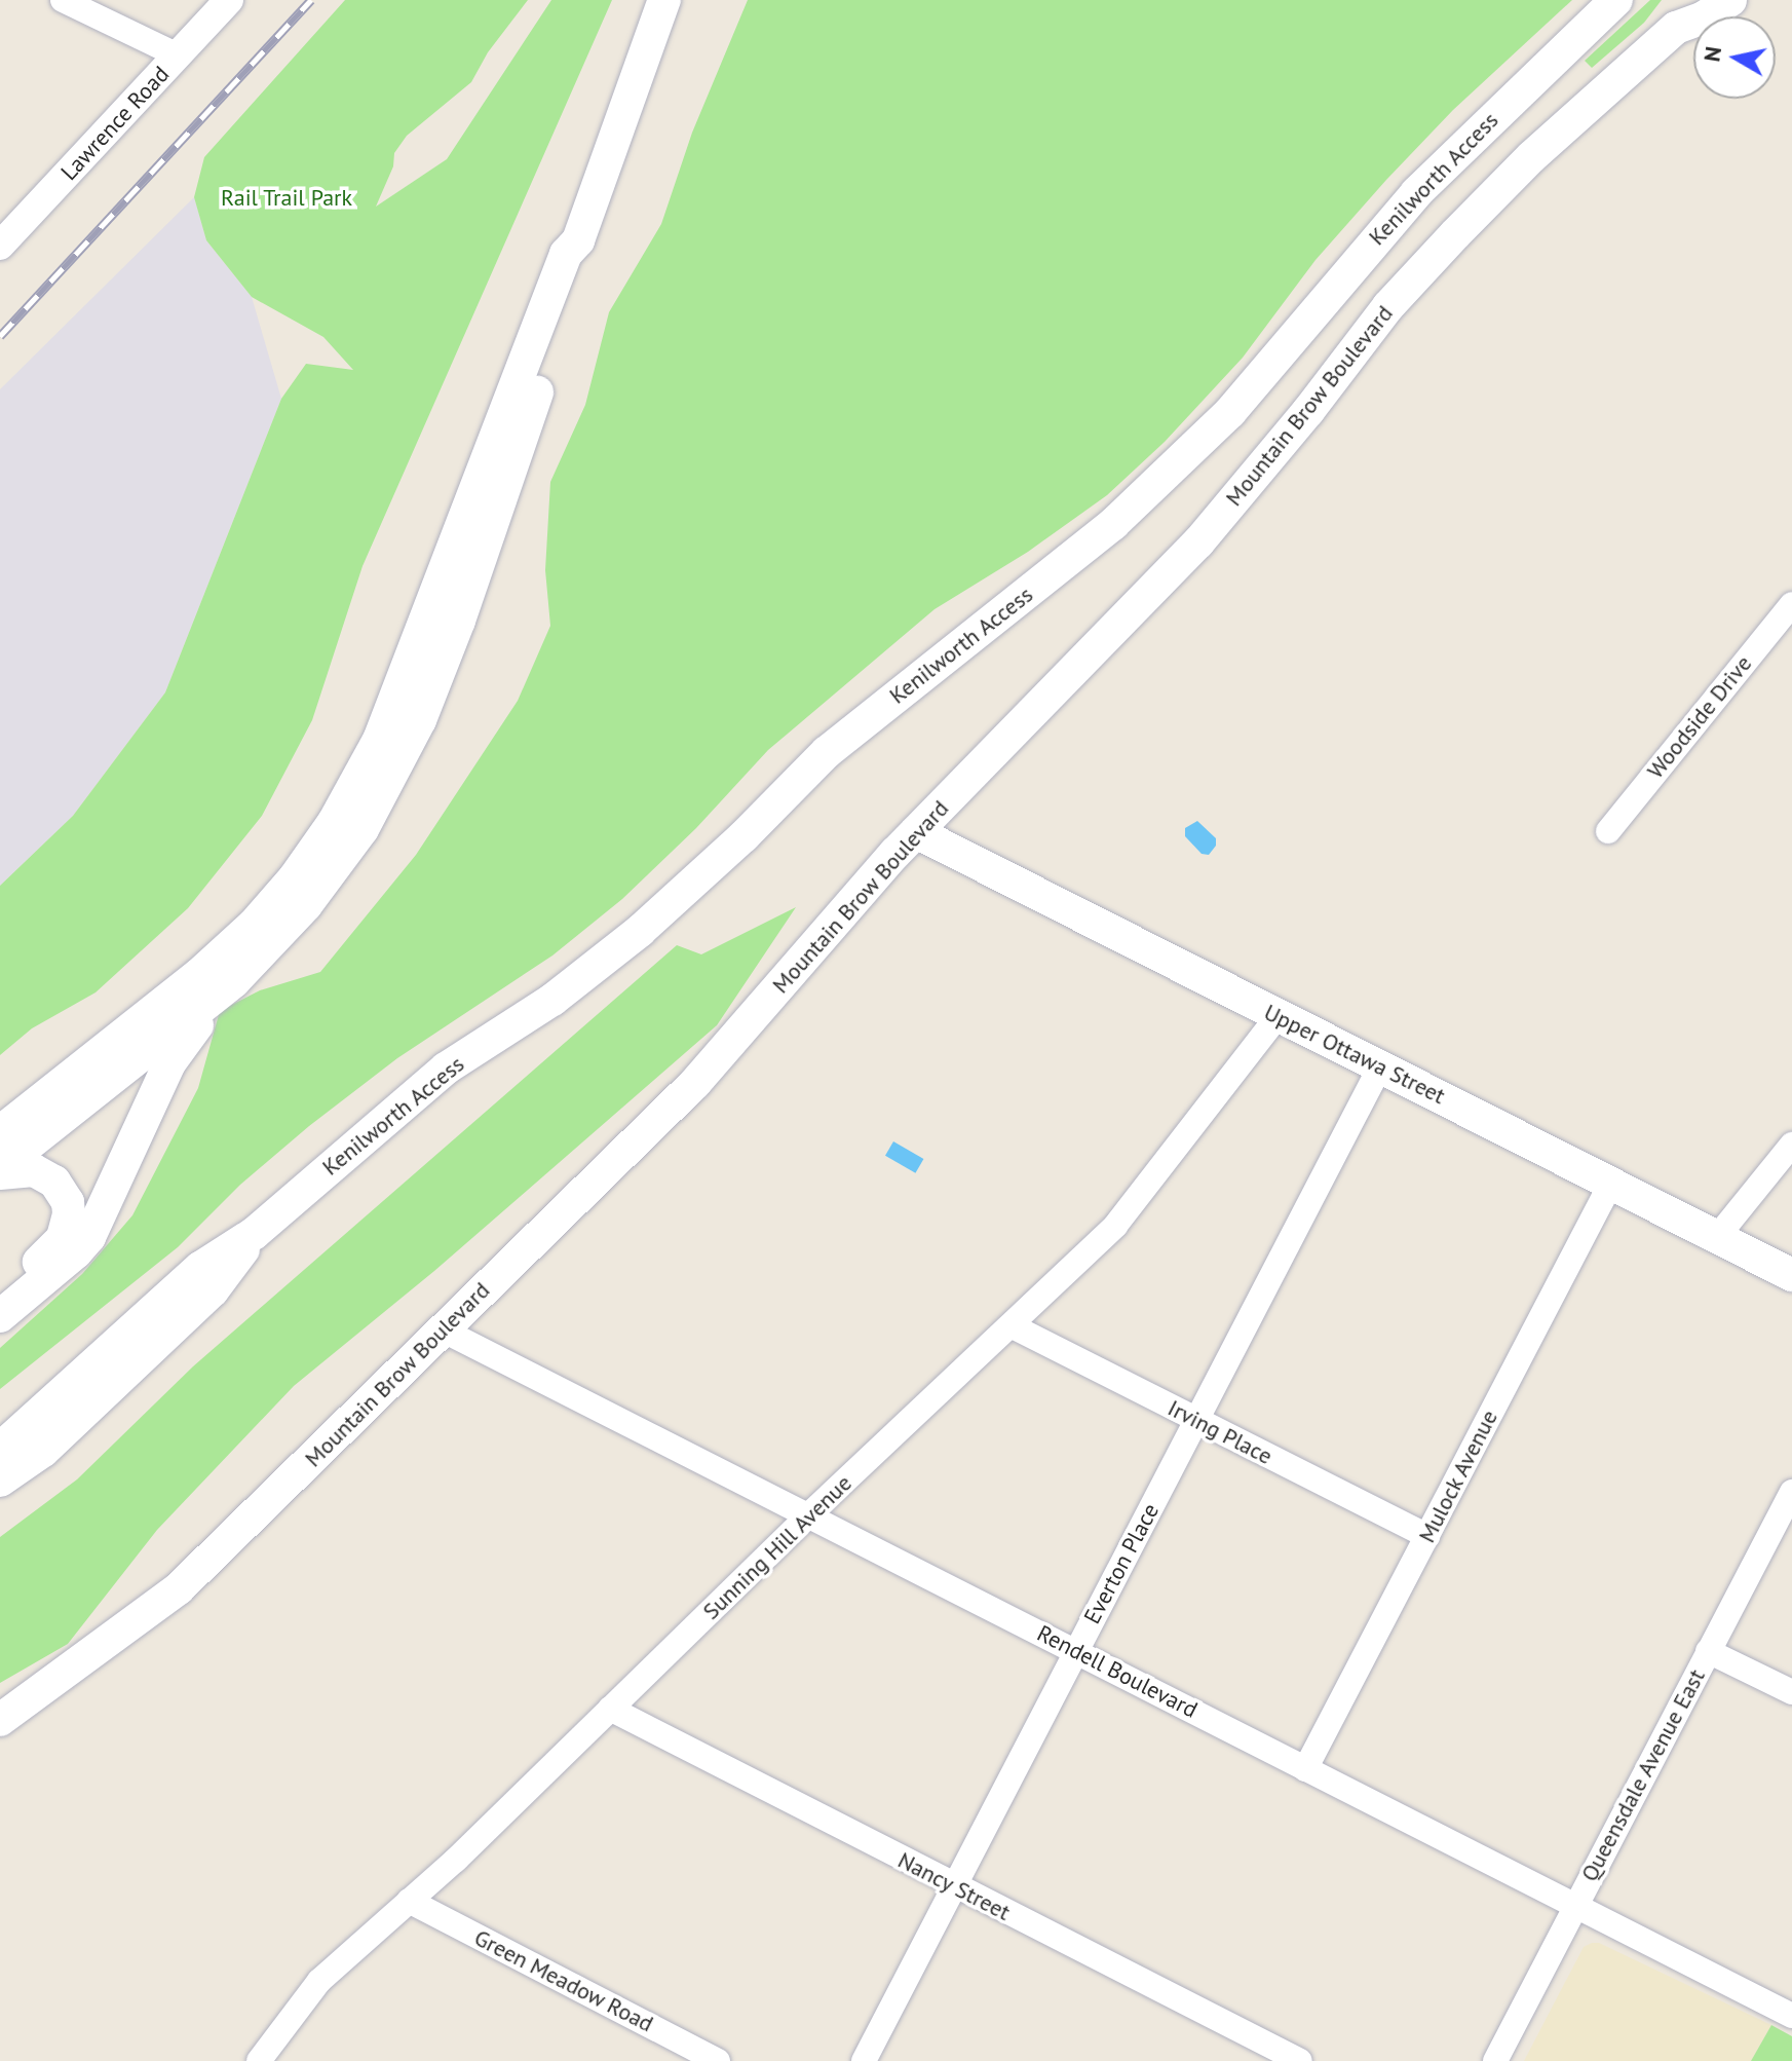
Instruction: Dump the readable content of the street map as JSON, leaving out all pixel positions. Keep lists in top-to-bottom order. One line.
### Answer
{"streets":{"main road":["Kenilworth Access","Mountain Brow Boulevard","Upper Ottawa Street"],"street":["Lawrence Road","Woodside Drive","Irving Place","Mulock Avenue","Sunning Hill Avenue","Everton Place","Rendell Boulevard","Queensdale Avenue East","Nancy Street","Green Meadow Road"]},"crossings":[["Mountain Brow Boulevard","Upper Ottawa Street"],["Mountain Brow Boulevard","Rendell Boulevard"],["Upper Ottawa Street","Mulock Avenue"],["Upper Ottawa Street","Sunning Hill Avenue"],["Upper Ottawa Street","Everton Place"],["Irving Place","Mulock Avenue"],["Irving Place","Sunning Hill Avenue"],["Irving Place","Everton Place"],["Mulock Avenue","Rendell Boulevard"],["Sunning Hill Avenue","Rendell Boulevard"],["Sunning Hill Avenue","Nancy Street"],["Sunning Hill Avenue","Green Meadow Road"],["Everton Place","Rendell Boulevard"],["Everton Place","Nancy Street"],["Rendell Boulevard","Queensdale Avenue East"]],"parks":["Rail Trail Park"],"north":"left"}
